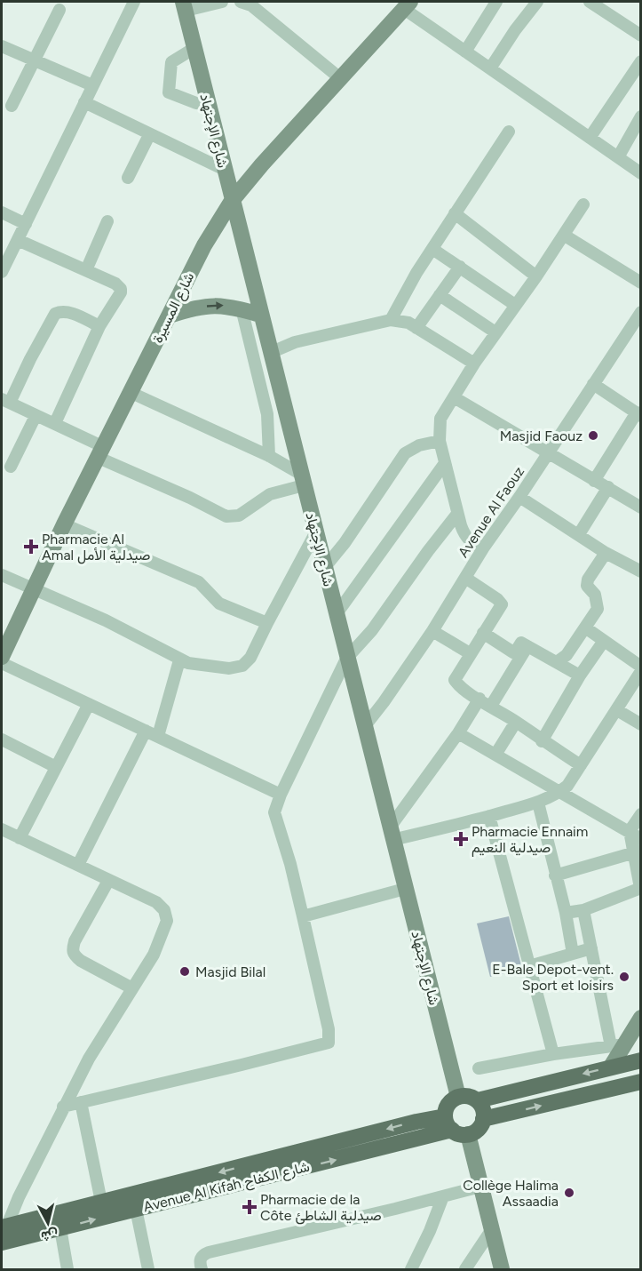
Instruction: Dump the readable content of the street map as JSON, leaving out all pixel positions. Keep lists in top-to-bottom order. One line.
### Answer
{"streets":{"main road":["Avenue Al Kifah شارع الكفاح"],"street":["شارع الإجتهاد","شارع المسيرة","Avenue Al Faouz"]},"crossings":[["شارع الإجتهاد","شارع المسيرة"],["شارع الإجتهاد","Avenue Al Faouz"],["شارع الإجتهاد","Avenue Al Kifah شارع الكفاح"]],"places":{"other":["Masjid Faouz","Masjid Bilal","E-Bale Depot-vent. Sport et loisirs","Collège Halima Assaadia"],"health":["Pharmacie Al Amal صيدلية الأمل","Pharmacie Ennaim صيدلية النعيم","Pharmacie de la Côte صيدلية الشاطئ"]},"north":"bottom"}
